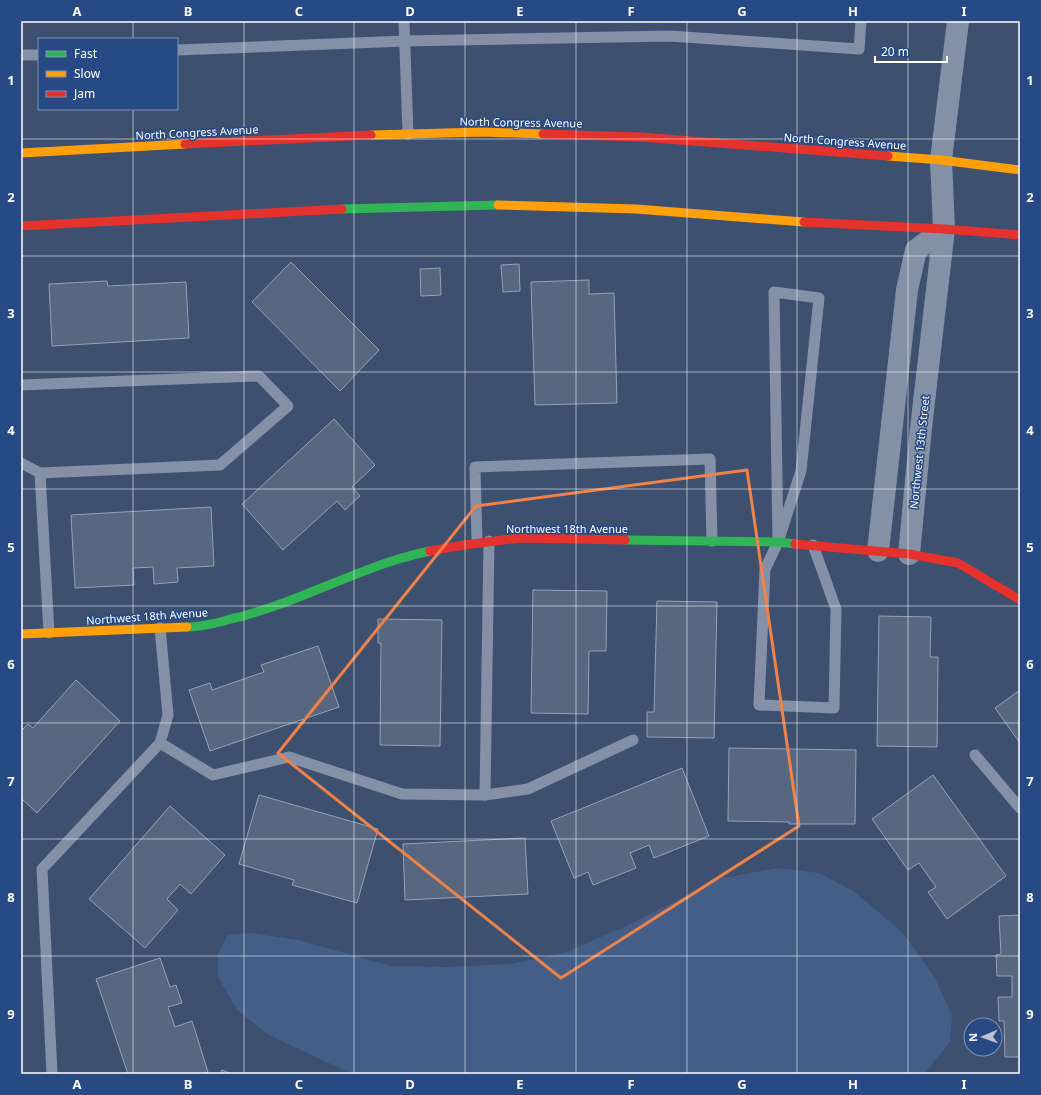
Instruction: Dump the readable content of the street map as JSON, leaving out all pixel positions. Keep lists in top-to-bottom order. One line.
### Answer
{"streets":{"main road":["North Congress Avenue","Northwest 18th Avenue"],"street":["Northwest 13th Street"]},"crossings":[["North Congress Avenue","Northwest 13th Street"],["Northwest 13th Street","Northwest 18th Avenue"]],"legend":["Fast","Slow","Jam"],"scale_bar":"20 m","north":"left","grid":{"columns":["A","B","C","D","E","F","G","H","I"],"rows":["1","2","3","4","5","6","7","8","9"]}}
